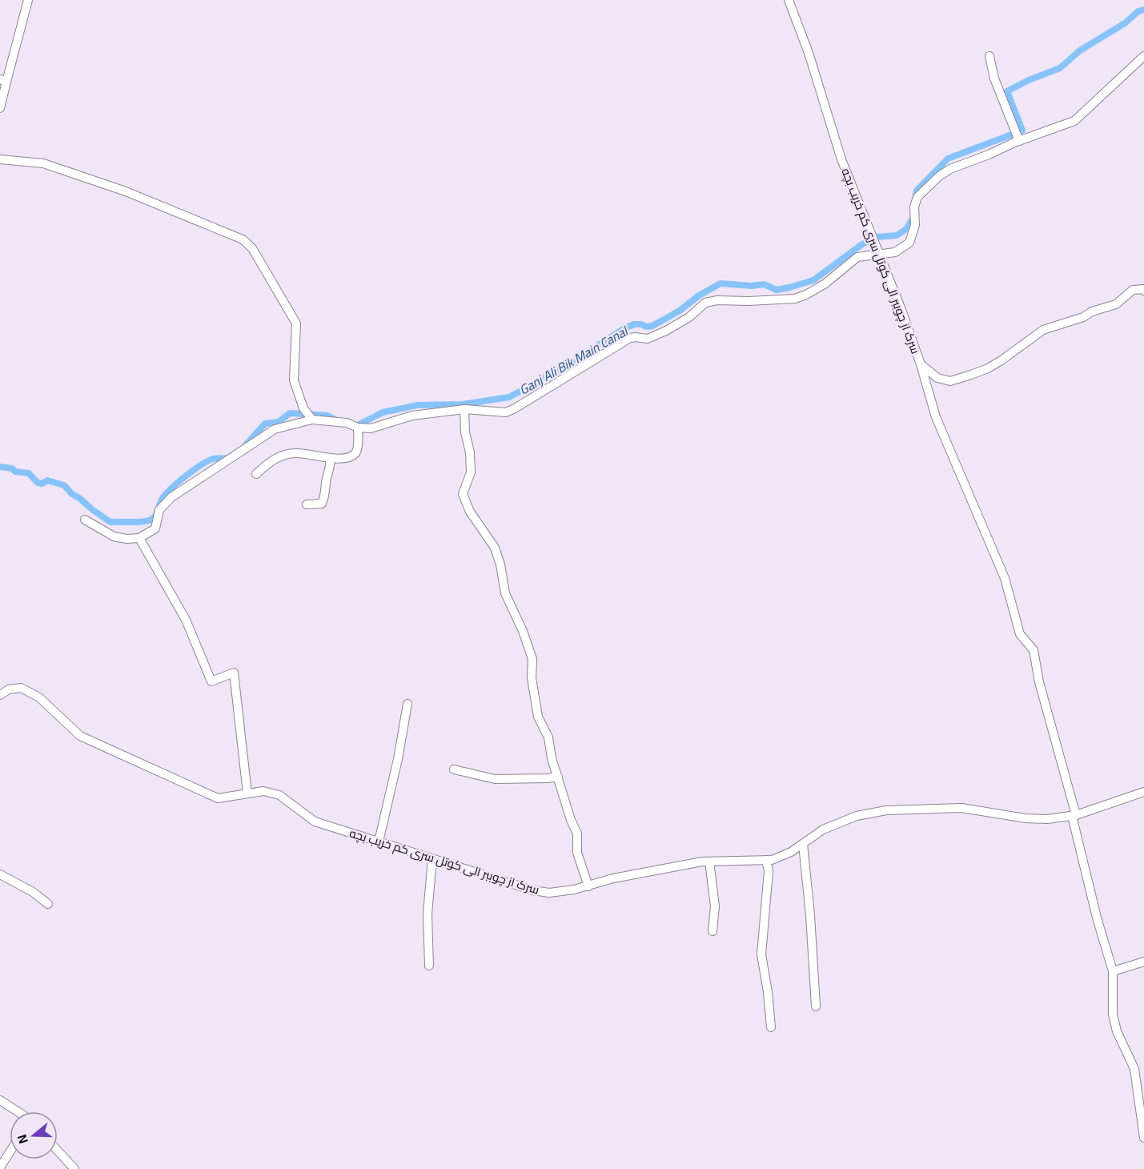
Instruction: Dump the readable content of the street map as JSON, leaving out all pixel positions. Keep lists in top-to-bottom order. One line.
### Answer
{"streets":{"street":["سرک از چوببر الی کوتل سری کم خریب بچه"]},"water":["Ganj Ali Bik Main Canal"],"north":"left"}
